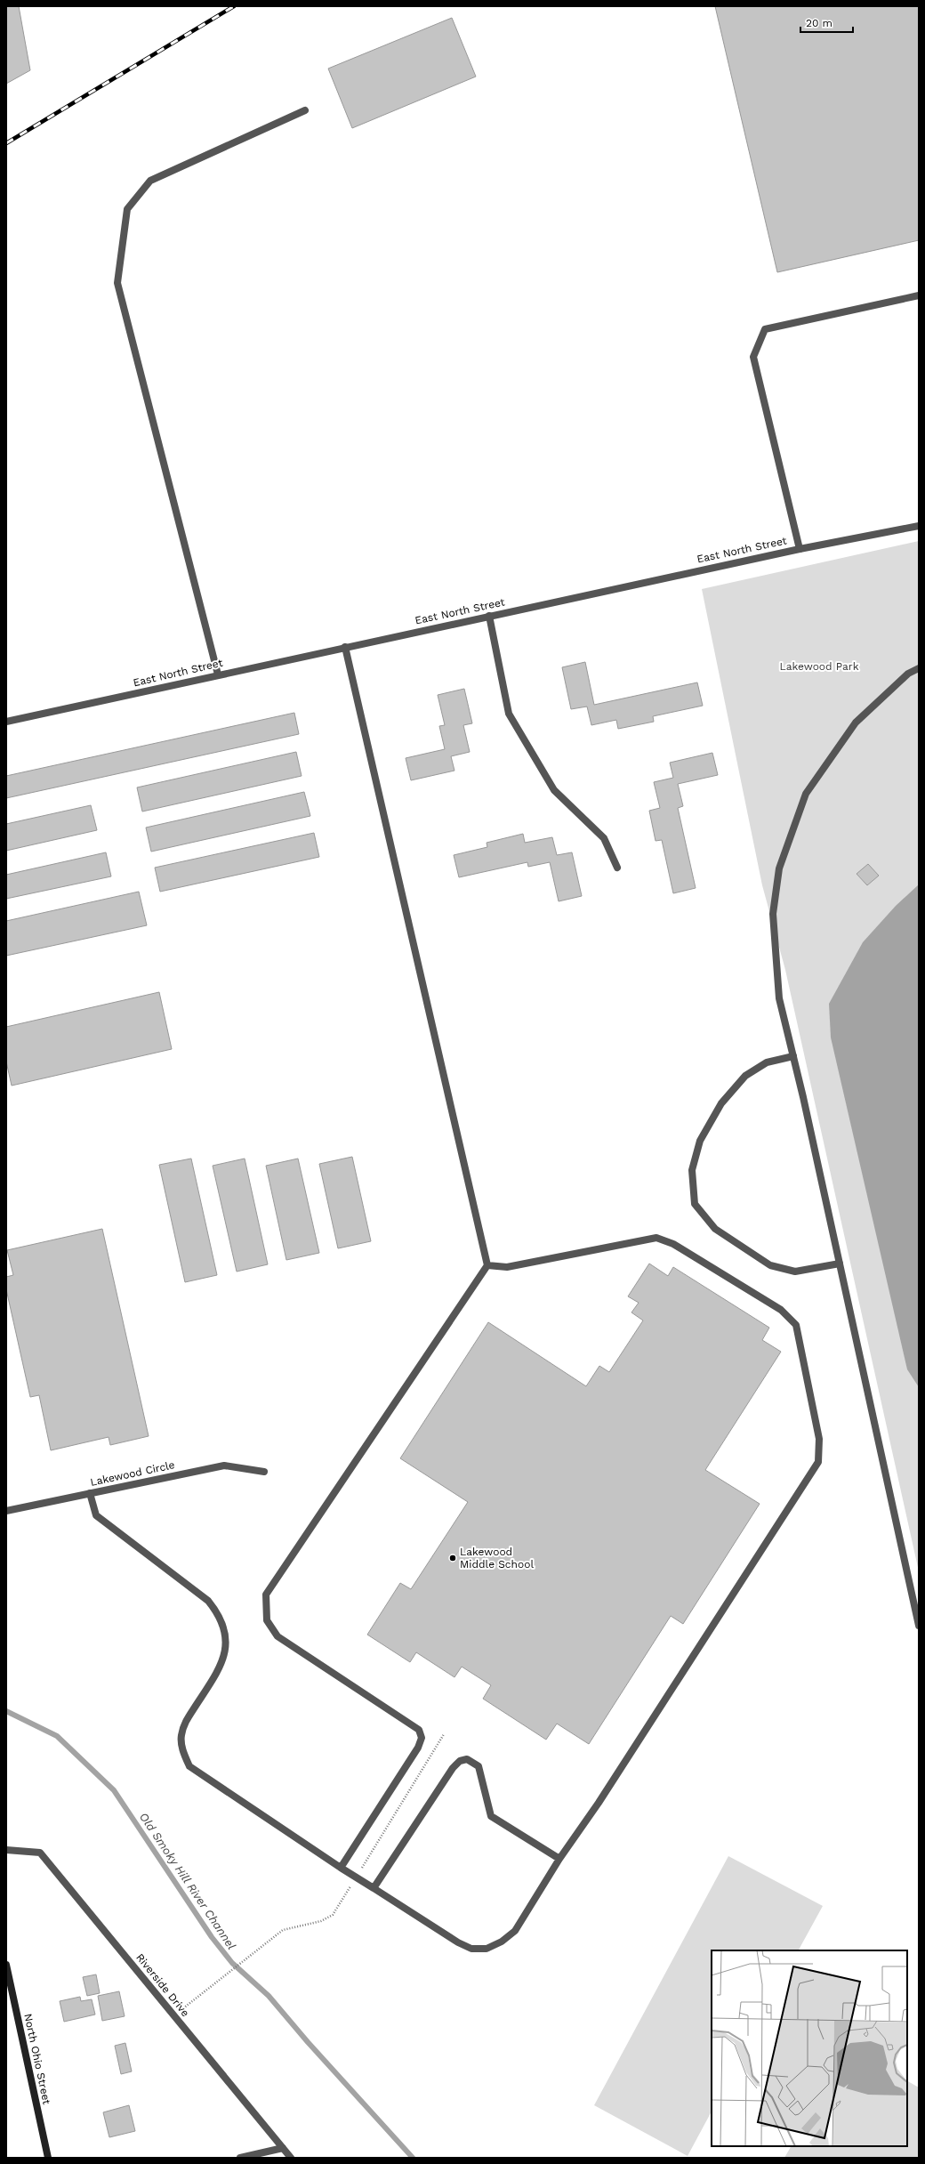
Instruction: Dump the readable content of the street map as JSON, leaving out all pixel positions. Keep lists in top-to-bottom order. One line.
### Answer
{"streets":{"main road":["North Ohio Street"],"street":["East North Street","Lakewood Circle","Riverside Drive"]},"water":["Old Smoky Hill River Channel"],"parks":["Lakewood Park"],"places":["Lakewood Middle School"],"scale_bar":"20 m"}
